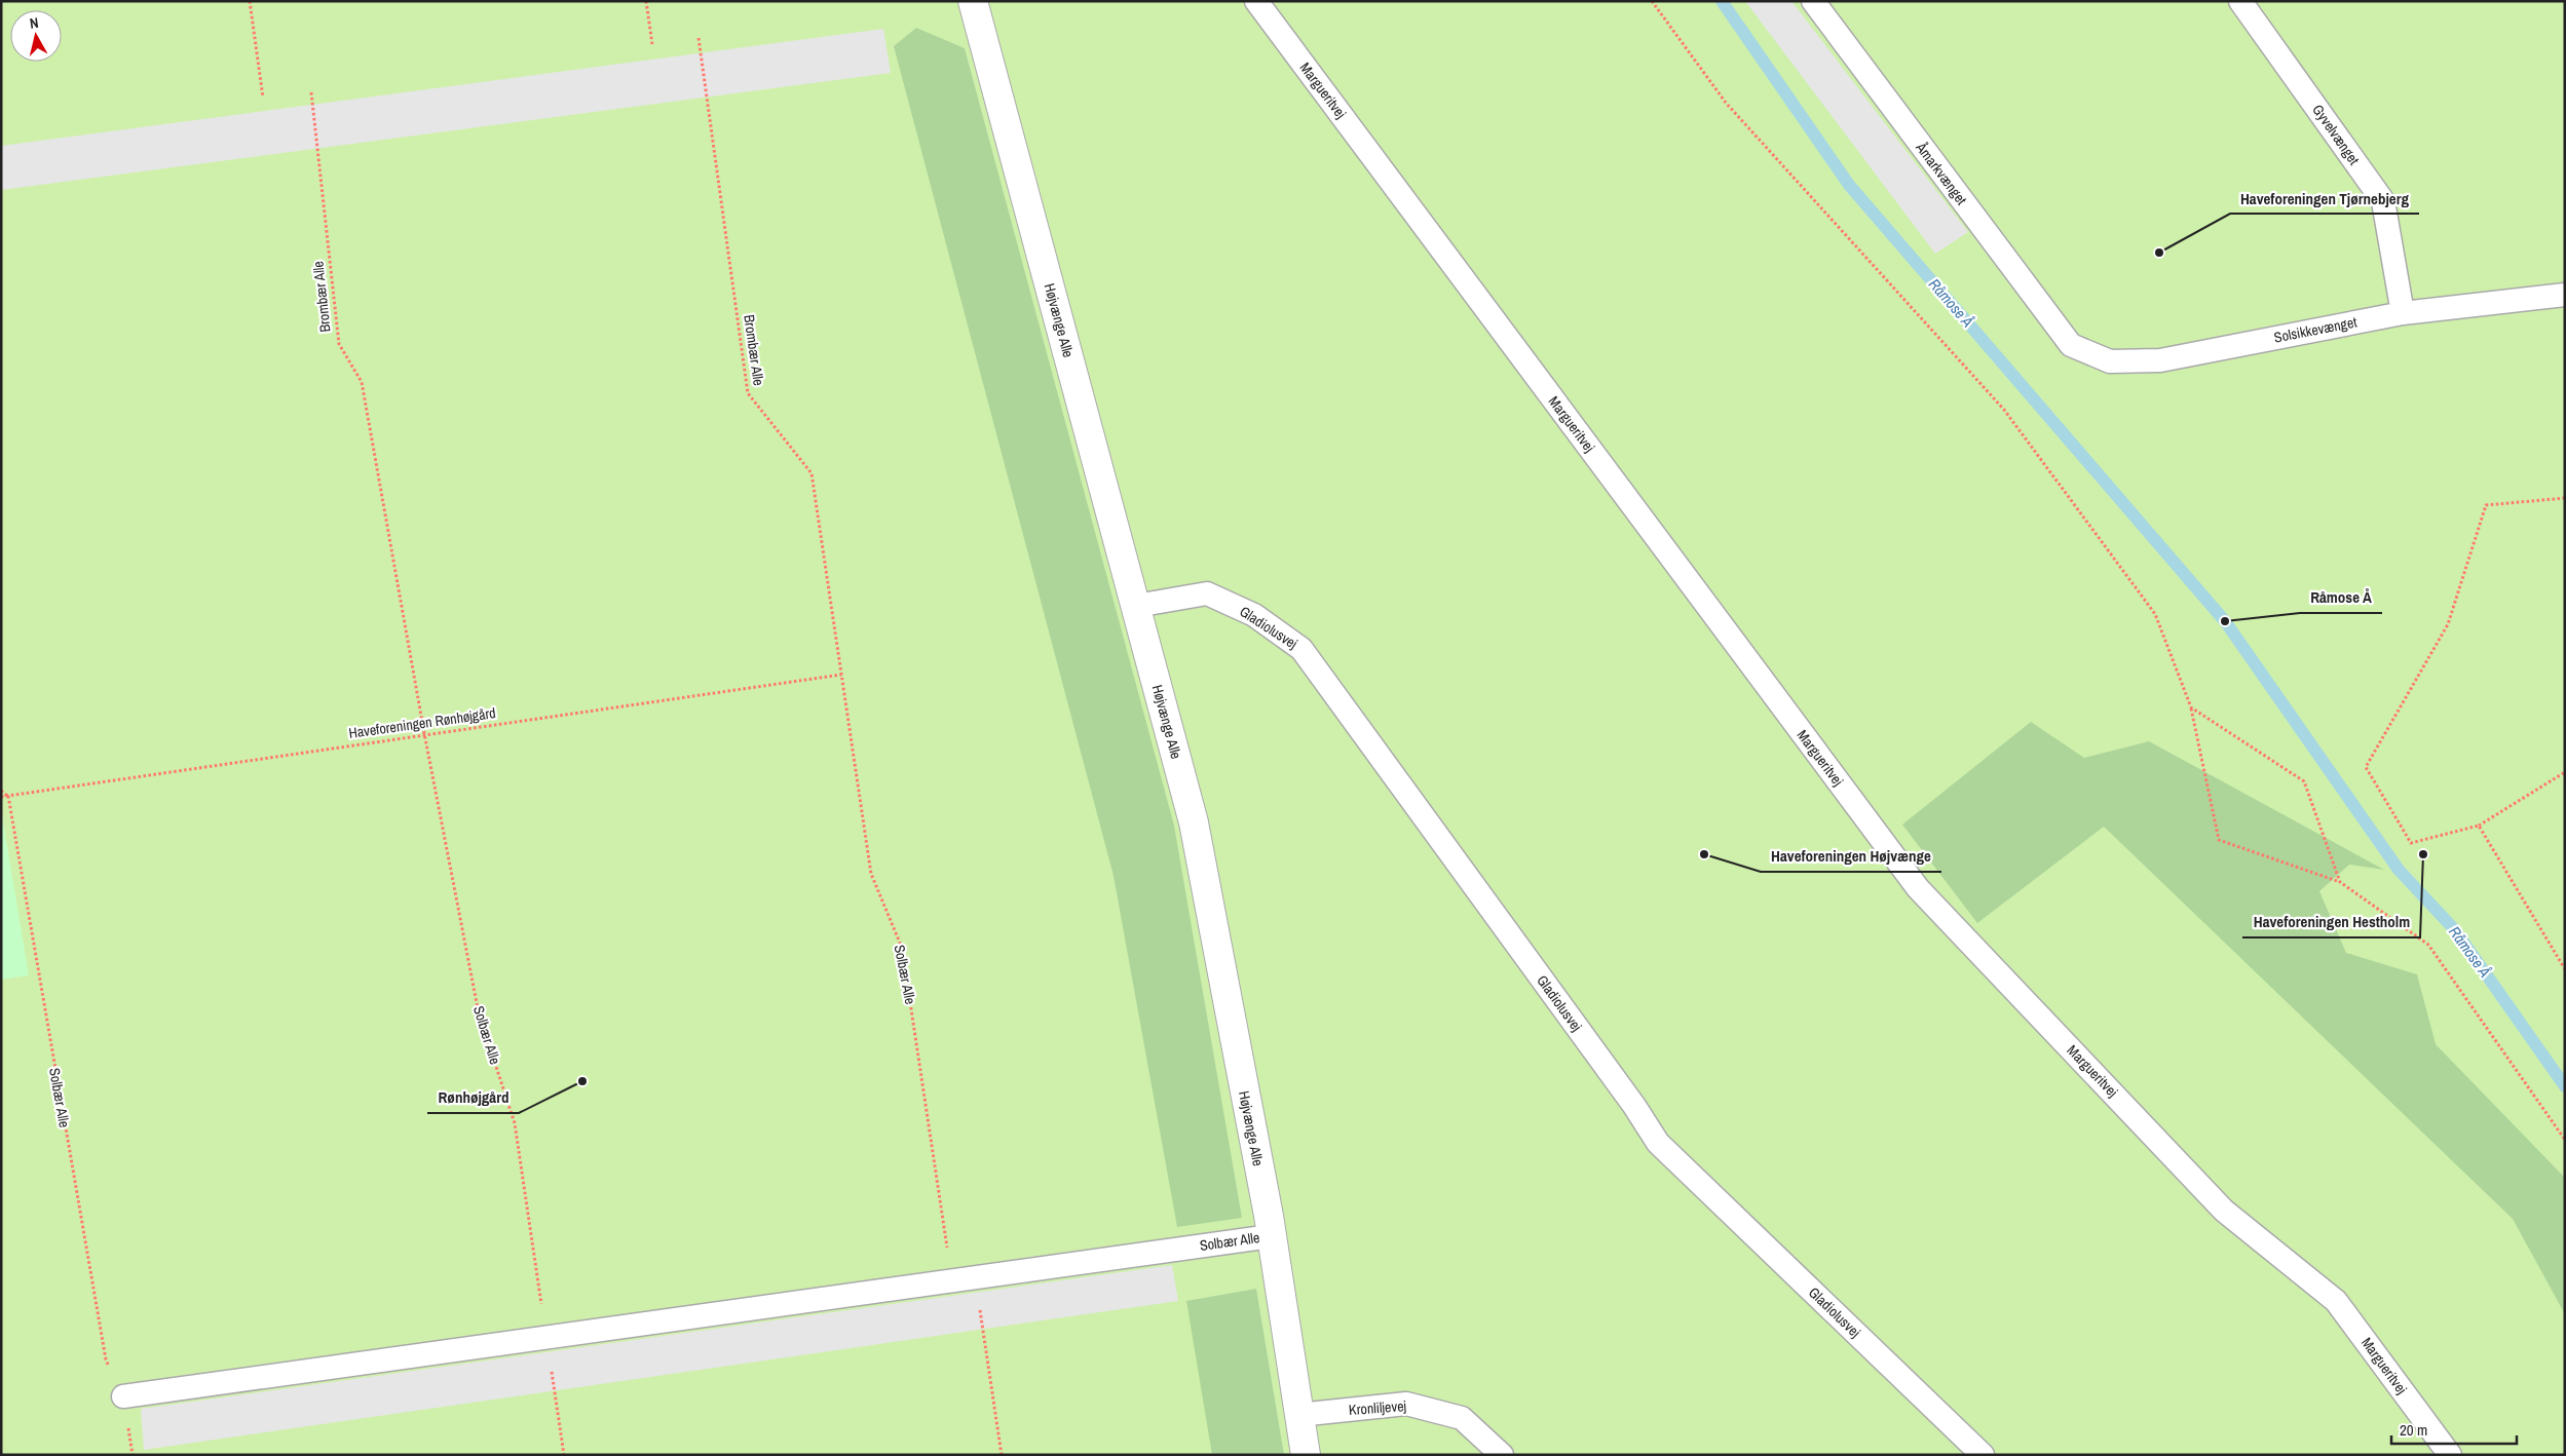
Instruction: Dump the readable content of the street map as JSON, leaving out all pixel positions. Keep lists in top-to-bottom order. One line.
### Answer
{"streets":{"street":["Højvænge Alle"],"lane":["Margueritvej","Gyvelvænget","Åmarkvænget","Solsikkevænget","Gladiolusvej","Solbær Alle","Kronliljevej"],"path":["Brombær Alle","Haveforeningen Rønhøjgård"]},"crossings":[["Gyvelvænget","Solsikkevænget"],["Åmarkvænget","Solsikkevænget"],["Brombær Alle","Haveforeningen Rønhøjgård"],["Brombær Alle","Solbær Alle"],["Højvænge Alle","Gladiolusvej"],["Højvænge Alle","Solbær Alle"],["Højvænge Alle","Kronliljevej"],["Haveforeningen Rønhøjgård","Solbær Alle"]],"water":["Råmose Å"],"places":["Haveforeningen Tjørnebjerg","Råmose Å","Haveforeningen Højvænge","Haveforeningen Hestholm","Rønhøjgård"],"scale_bar":"20 m","north":"top"}
